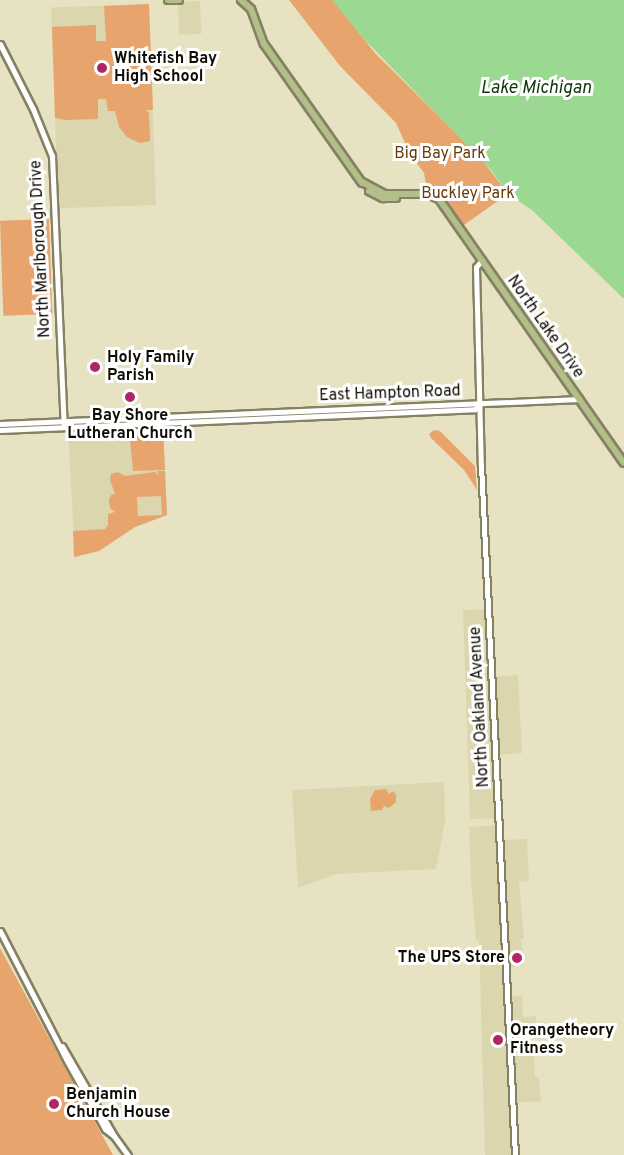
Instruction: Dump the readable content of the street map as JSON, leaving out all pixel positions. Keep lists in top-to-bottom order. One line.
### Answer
{"streets":{"main road":["North Marlborough Drive","North Lake Drive","East Hampton Road","North Oakland Avenue"]},"crossings":[["North Marlborough Drive","East Hampton Road"],["North Lake Drive","East Hampton Road"],["North Lake Drive","North Oakland Avenue"],["East Hampton Road","North Oakland Avenue"]],"water":["Lake Michigan"],"parks":["Big Bay Park","Buckley Park"],"places":["Whitefish Bay High School","Holy Family Parish","Bay Shore Lutheran Church","The UPS Store","Orangetheory Fitness","Benjamin Church House"]}
